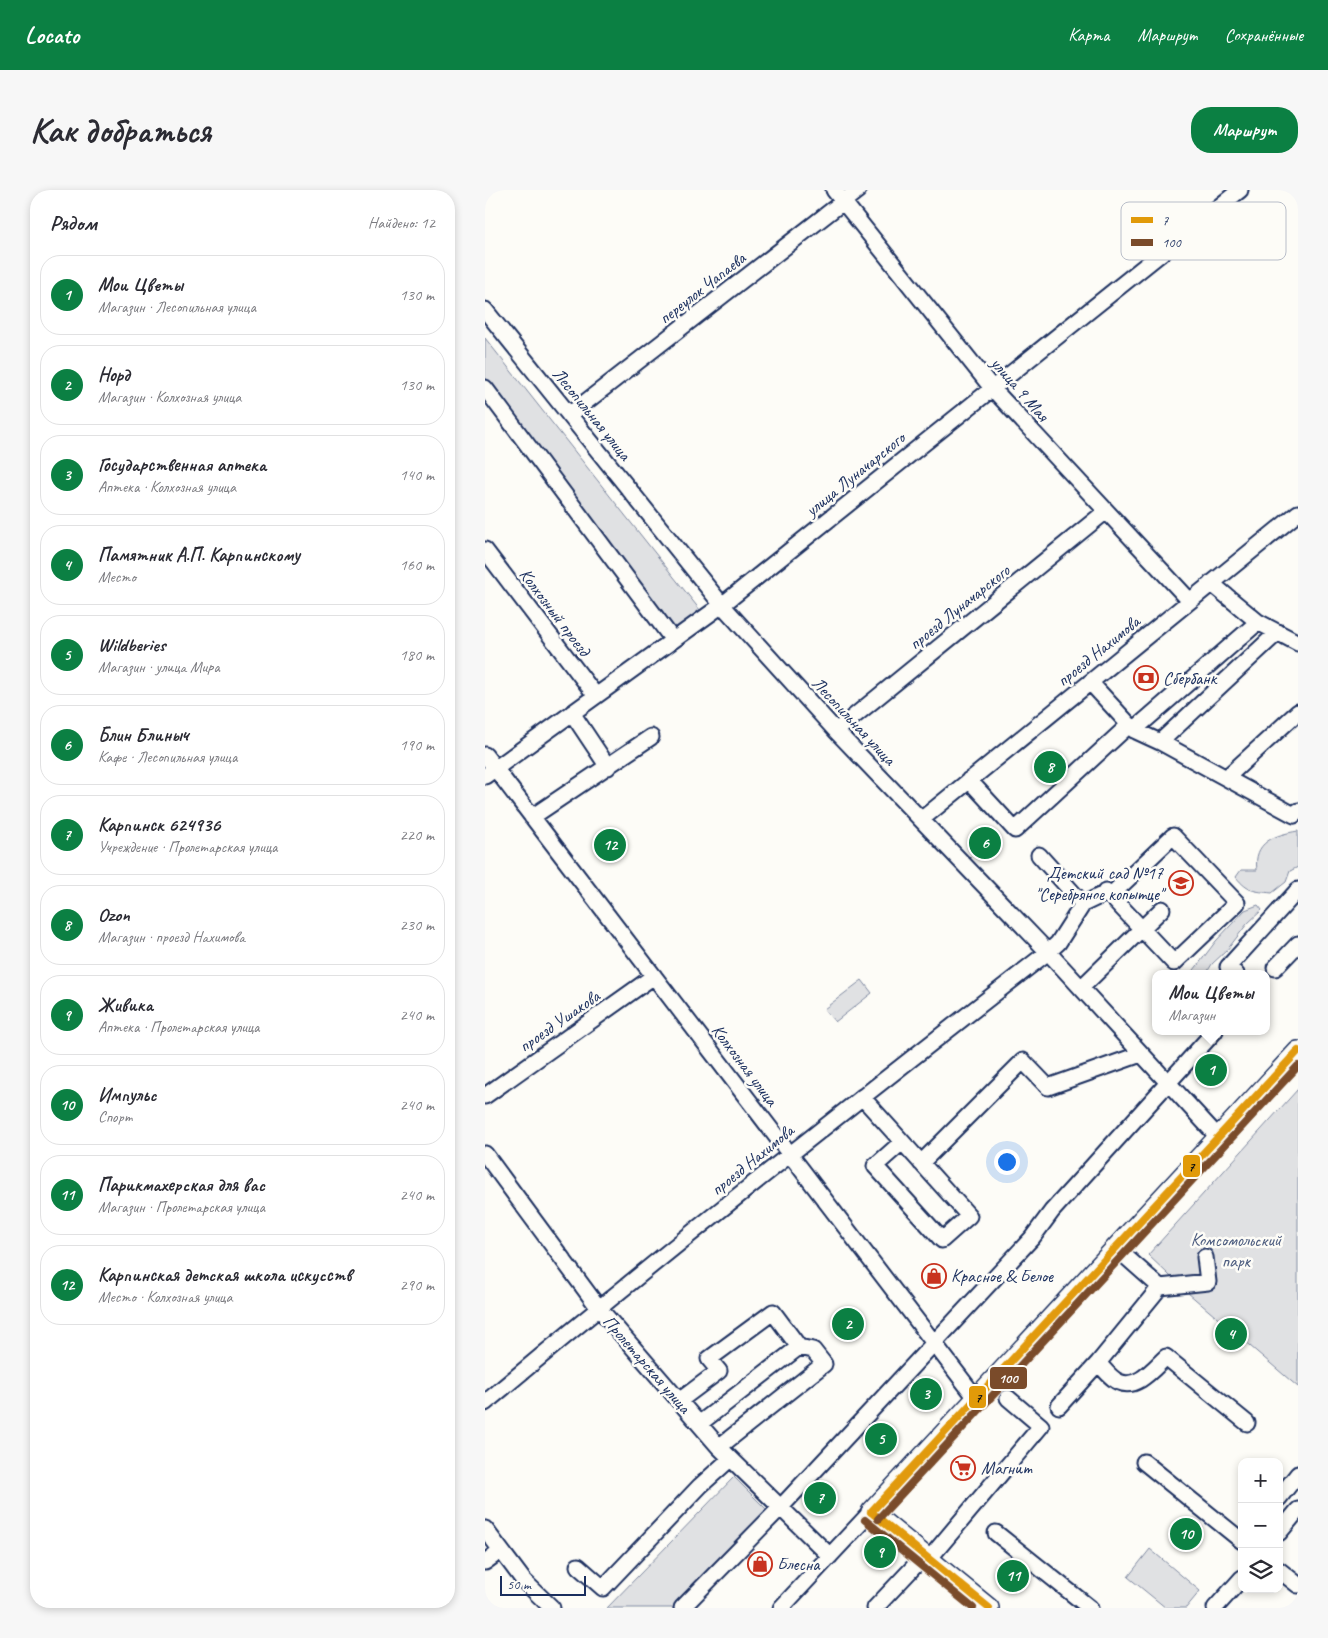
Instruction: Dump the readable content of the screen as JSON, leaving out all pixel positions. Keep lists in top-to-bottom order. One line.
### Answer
{"streets":{"street":["переулок Чапаева","улица 9 Мая","Лесопильная улица","улица Луначарского","проезд Луначарского","Колхозный проезд","проезд Нахимова","проезд Ушакова","Колхозная улица","Пролетарская улица"]},"crossings":[["переулок Чапаева","улица 9 Мая"],["переулок Чапаева","Лесопильная улица"],["улица 9 Мая","улица Луначарского"],["улица 9 Мая","проезд Луначарского"],["улица 9 Мая","проезд Нахимова"],["Лесопильная улица","улица Луначарского"],["Лесопильная улица","проезд Луначарского"],["Лесопильная улица","проезд Нахимова"],["улица Луначарского","Колхозный проезд"],["улица Луначарского","Колхозная улица"],["проезд Нахимова","Колхозная улица"],["проезд Нахимова","Пролетарская улица"],["проезд Ушакова","Колхозная улица"]],"parks":["Комсомольский парк"],"places":{"bank":["Сбербанк"],"school or university":["Детский сад №17 \"Серебряное копытце\""],"shop":["Красное & Белое","Блесна"],"supermarket":["Магнит"]},"lines":["transit line 7","transit line 100"],"legend":["7","100"],"scale_bar":"50 m","page":{"header":"Locato","nav":["Карта","Маршрут","Сохранённые"],"buttons":"Маршрут","title":"Как добраться","heading":["Рядом","Найдено: 12"],"list":[{"mark":"1","name":"Мои Цветы","note":"Магазин · Лесопильная улица","value":"130 m"},{"mark":"2","name":"Норд","note":"Магазин · Колхозная улица","value":"130 m"},{"mark":"3","name":"Государственная аптека","note":"Аптека · Колхозная улица","value":"140 m"},{"mark":"4","name":"Памятник А.П. Карпинскому","note":"Место","value":"160 m"},{"mark":"5","name":"Wildberies","note":"Магазин · улица Мира","value":"180 m"},{"mark":"6","name":"Блин Блиныч","note":"Кафе · Лесопильная улица","value":"190 m"},{"mark":"7","name":"Карпинск 624936","note":"Учреждение · Пролетарская улица","value":"220 m"},{"mark":"8","name":"Ozon","note":"Магазин · проезд Нахимова","value":"230 m"},{"mark":"9","name":"Живика","note":"Аптека · Пролетарская улица","value":"240 m"},{"mark":"10","name":"Импульс","note":"Спорт","value":"240 m"},{"mark":"11","name":"Парикмахерская для вас","note":"Магазин · Пролетарская улица","value":"240 m"},{"mark":"12","name":"Карпинская детская школа искусств","note":"Место · Колхозная улица","value":"290 m"}],"pins":["8","6","12","1","2","4","3","5","7","10","9","11"],"popup":["Мои Цветы","Магазин"],"map_buttons":["+","−"],"scale":"50 m"}}
